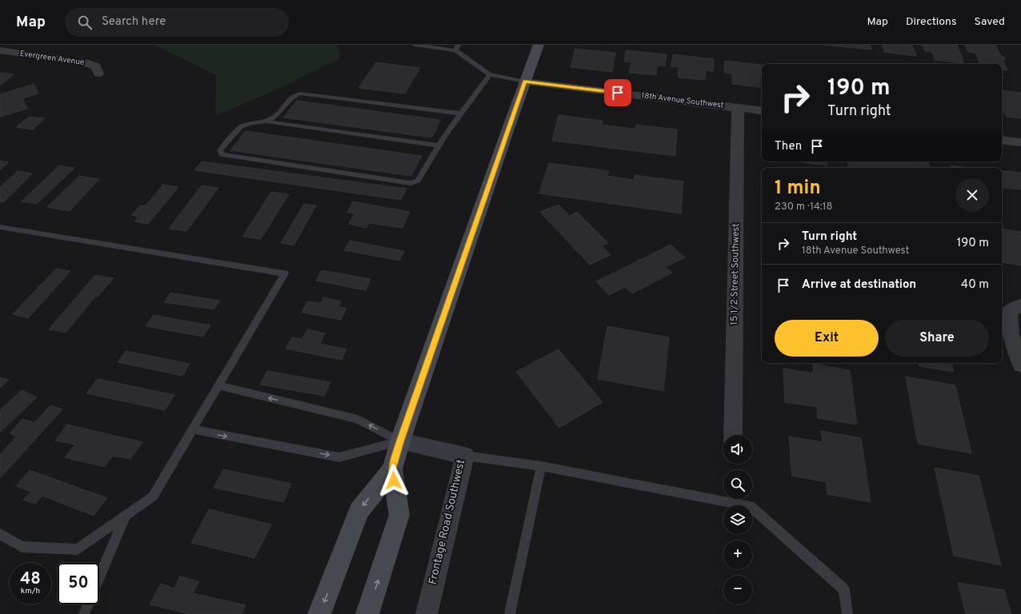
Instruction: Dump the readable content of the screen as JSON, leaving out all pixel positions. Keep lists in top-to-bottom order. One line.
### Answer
{"streets":{"street":["Evergreen Avenue","18th Avenue Southwest","15 1/2 Street Southwest","Frontage Road Southwest"]},"crossings":[["18th Avenue Southwest","15 1/2 Street Southwest"]],"page":{"header":"Map","search":"Search here","nav":["Map","Directions","Saved"],"turn":["190 m","Turn right"],"then":"Then","heading":["1 min","230 m · 14:18"],"list":[{"name":"Turn right","note":"18th Avenue Southwest","value":"190 m"},{"name":"Arrive at destination","value":"40 m"}],"buttons":["Exit","Share"],"map_buttons":["+","−"],"speed":"48 km/h","limit":"50"}}
